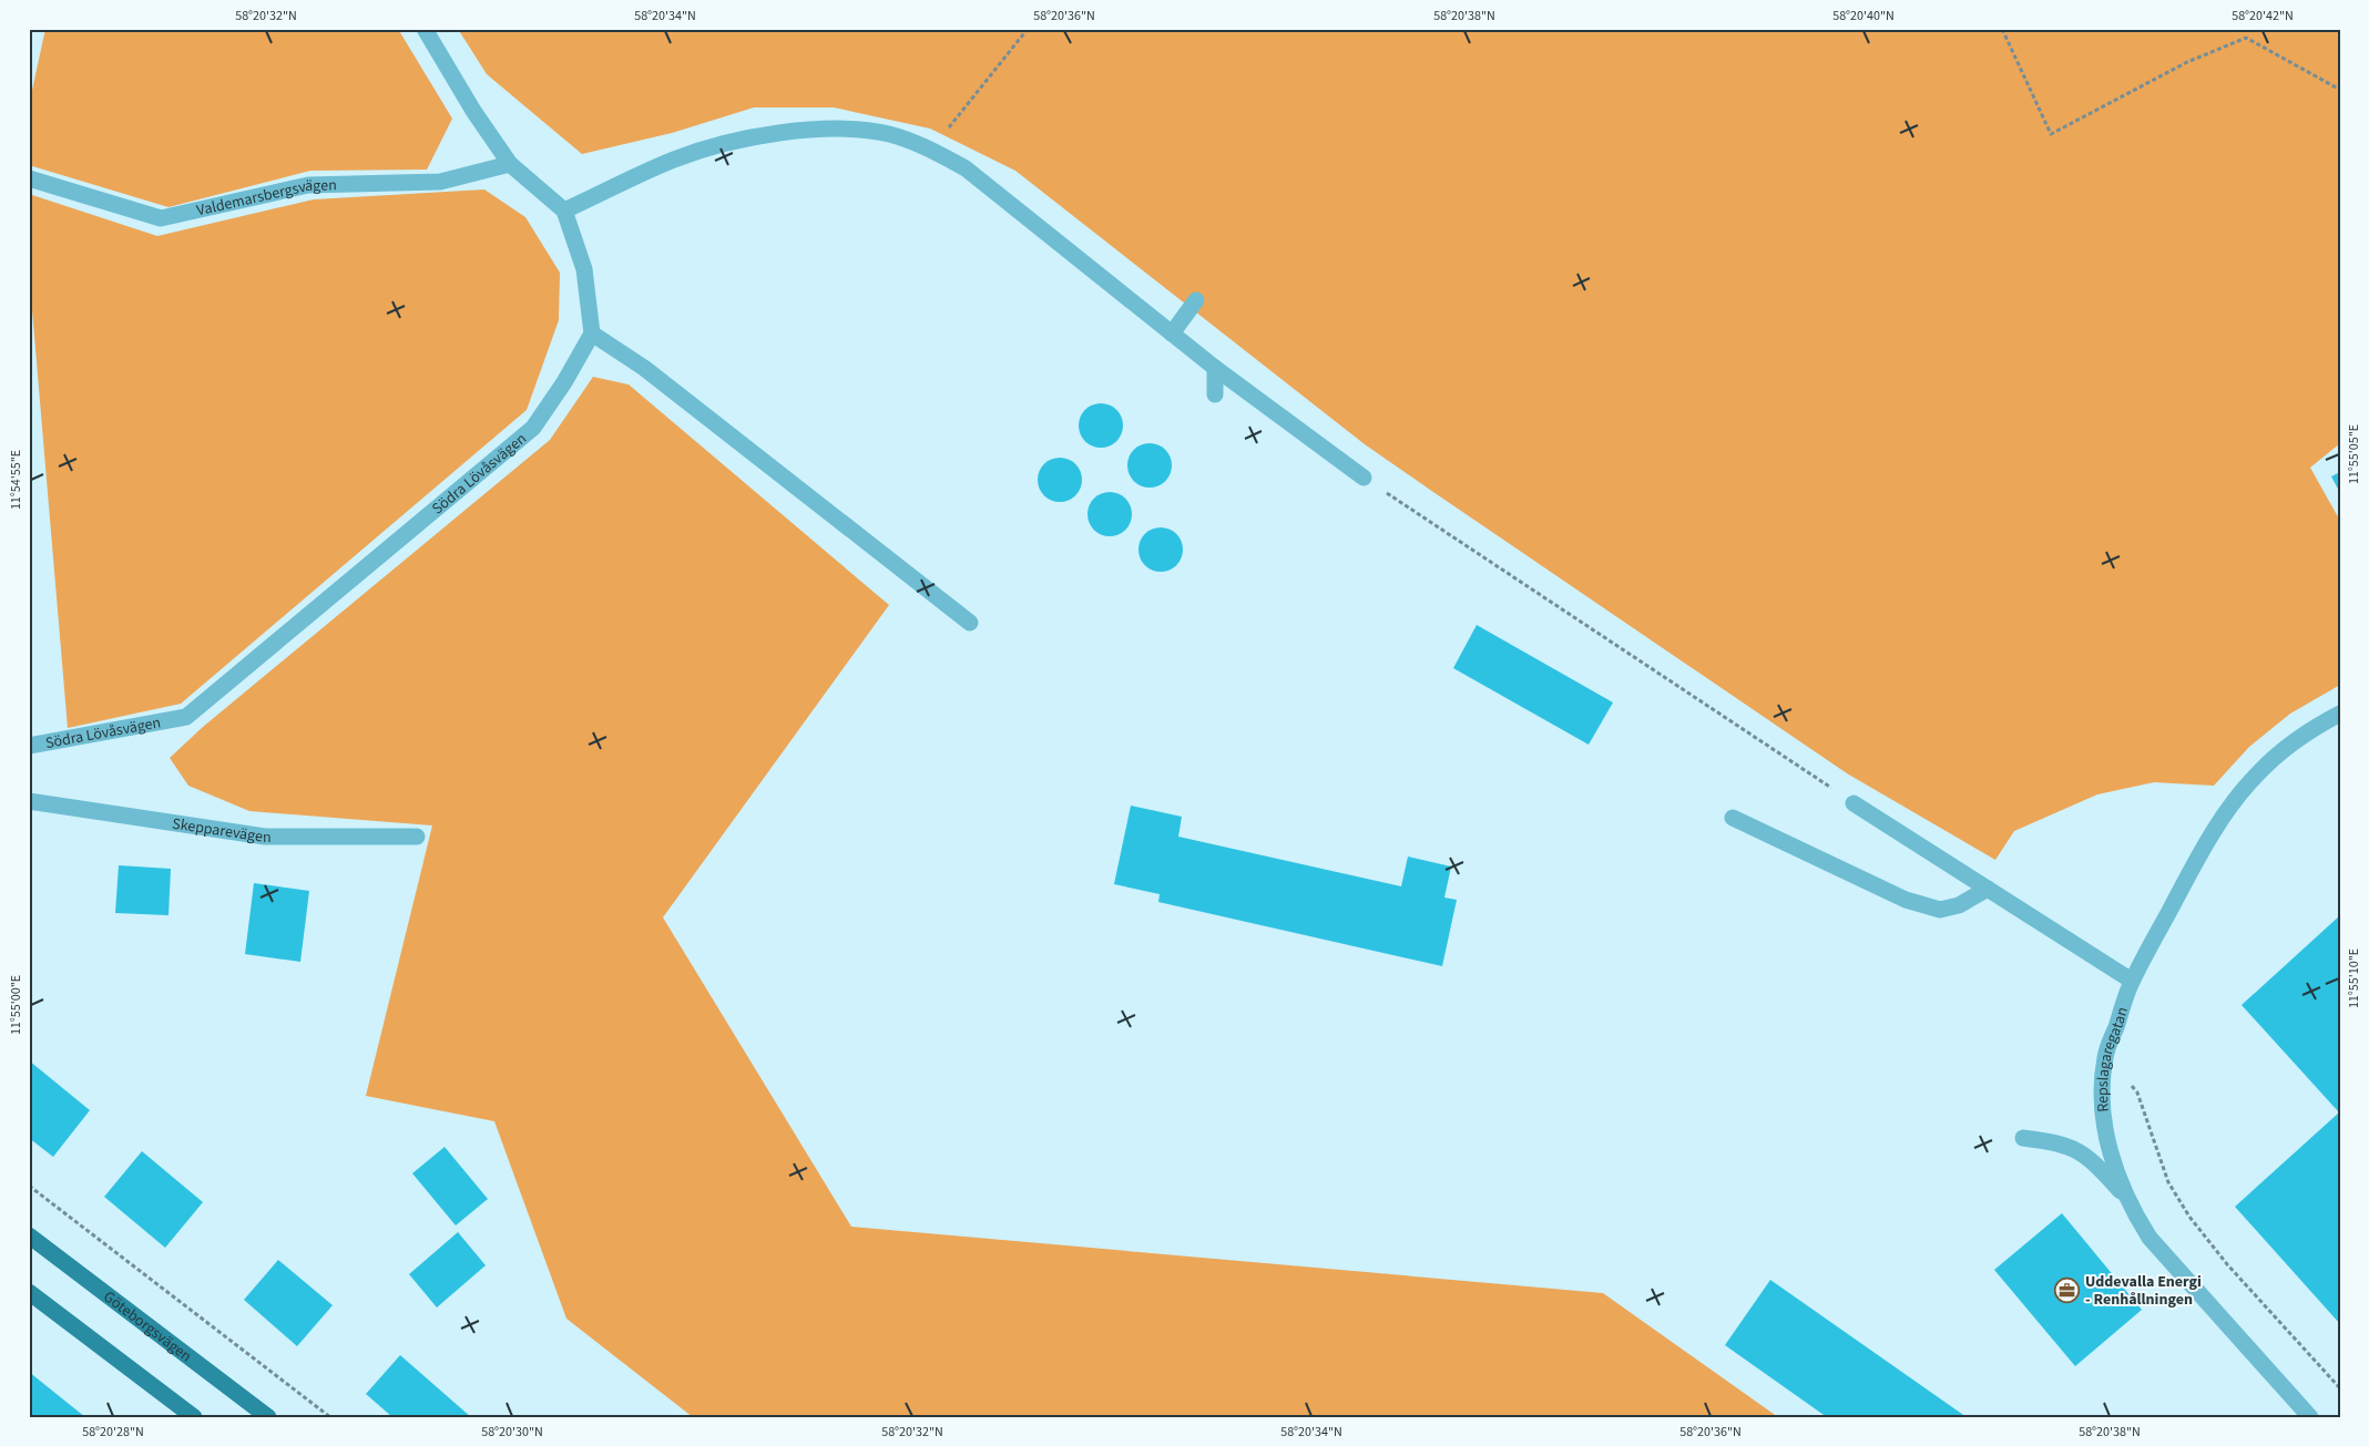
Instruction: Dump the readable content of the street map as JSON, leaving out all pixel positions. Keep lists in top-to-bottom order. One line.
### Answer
{"streets":{"main road":["Göteborgsvägen"],"street":["Valdemarsbergsvägen","Södra Lövåsvägen","Skepparevägen","Repslagaregatan"]},"places":{"office":["Uddevalla Energi - Renhållningen"]},"coordinates":["58°20'32\"N","58°20'34\"N","58°20'36\"N","58°20'38\"N","58°20'40\"N","58°20'42\"N","11°55'05\"E","11°54'55\"E","11°55'10\"E","11°55'00\"E","58°20'28\"N","58°20'30\"N"]}
